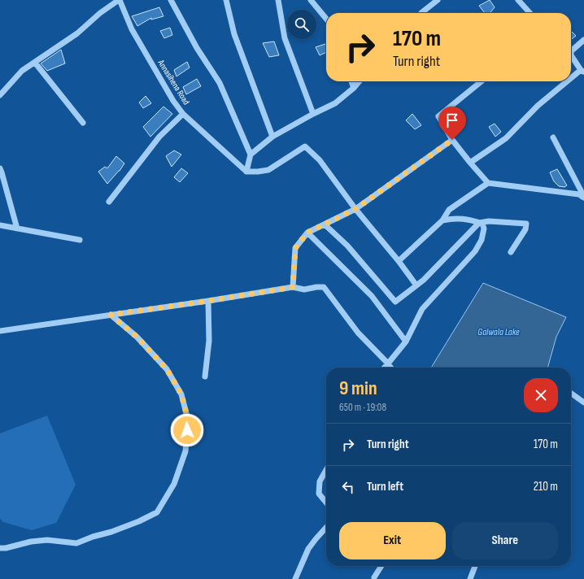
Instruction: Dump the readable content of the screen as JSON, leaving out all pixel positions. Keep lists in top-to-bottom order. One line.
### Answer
{"streets":{"street":["Annasihena Road"]},"water":["Galwala Lake"],"page":{"turn":["170 m","Turn right"],"heading":["9 min","650 m · 19:08"],"list":[{"name":"Turn right","value":"170 m"},{"name":"Turn left","value":"210 m"}],"buttons":["Exit","Share"]}}
